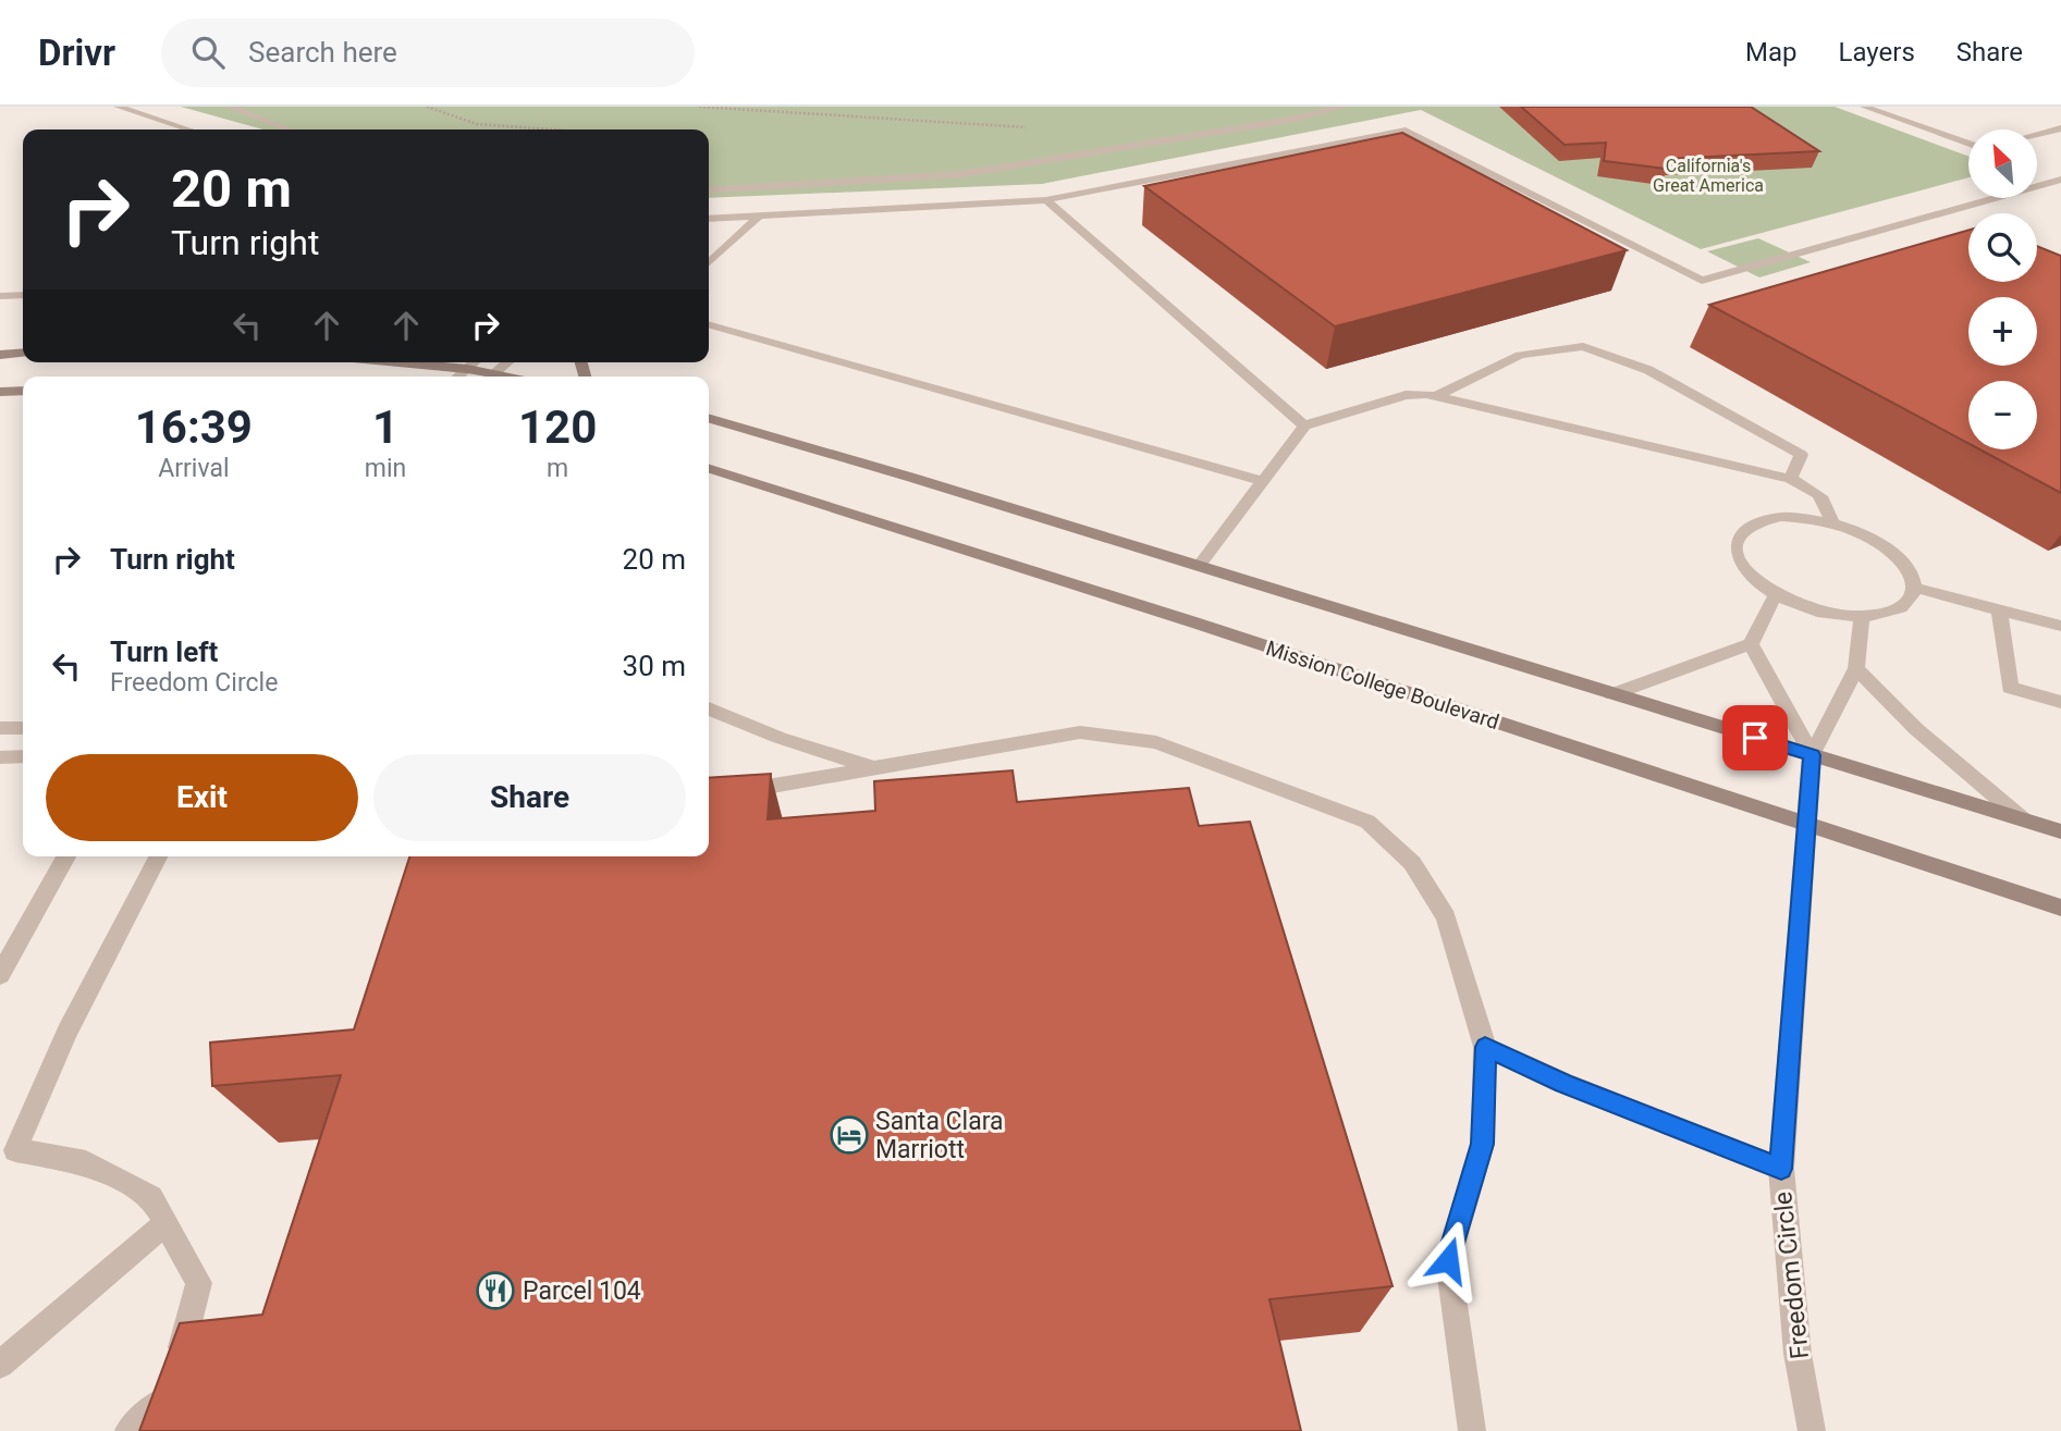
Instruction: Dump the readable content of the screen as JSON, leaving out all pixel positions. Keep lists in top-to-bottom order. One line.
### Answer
{"streets":{"main road":["Mission College Boulevard"],"street":["Freedom Circle"]},"crossings":[["Mission College Boulevard","Freedom Circle"]],"parks":["California's Great America"],"places":{"hotel":["Santa Clara Marriott"],"restaurant":["Parcel 104"]},"north":"top left","page":{"header":"Drivr","search":"Search here","nav":["Map","Layers","Share"],"map_buttons":["+","−"],"turn":["20 m","Turn right"],"eta":["16:39","Arrival","1","min","120","m"],"list":[{"name":"Turn right","value":"20 m"},{"name":"Turn left","note":"Freedom Circle","value":"30 m"}],"buttons":["Exit","Share"]}}
